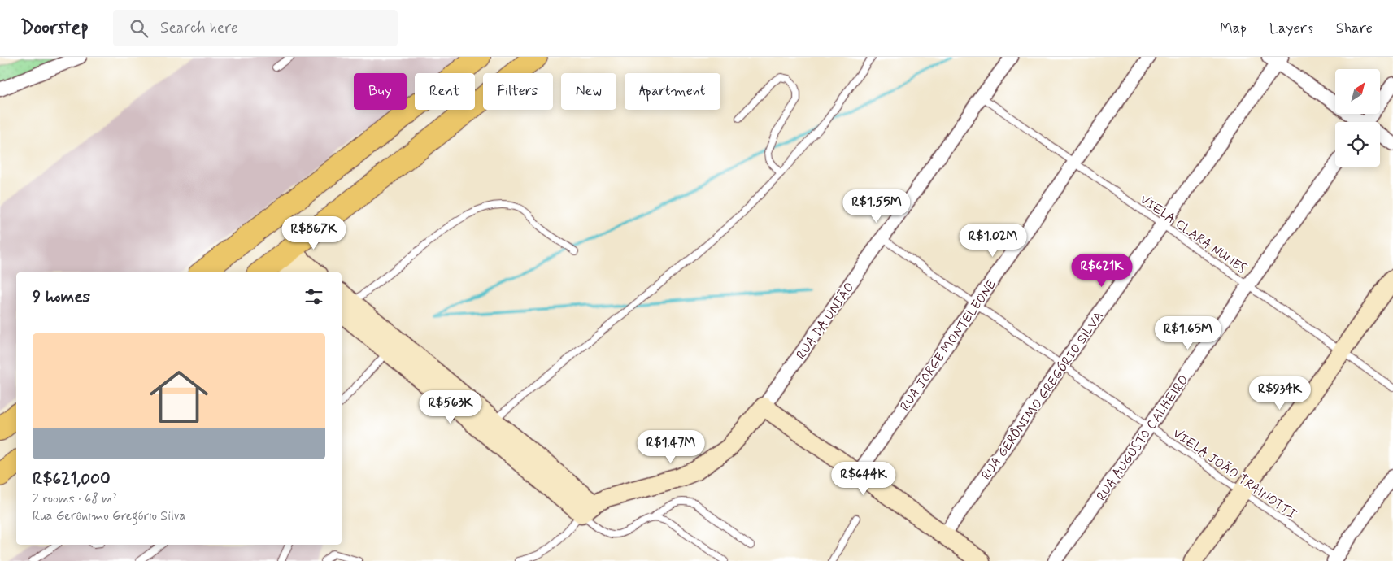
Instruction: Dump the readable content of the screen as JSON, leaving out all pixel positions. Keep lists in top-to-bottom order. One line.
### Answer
{"streets":{"street":["RUA DA UNIÃO","RUA JORGE MONTELEONE","RUA GERÔNIMO GREGÓRIO SILVA","RUA AUGUSTO CALHEIRO"],"lane":["VIELA CLARA NUNES","VIELA JOÃO TRAINOTTI"]},"crossings":[["VIELA CLARA NUNES","RUA DA UNIÃO"],["VIELA CLARA NUNES","RUA JORGE MONTELEONE"],["VIELA CLARA NUNES","RUA GERÔNIMO GREGÓRIO SILVA"],["VIELA CLARA NUNES","RUA AUGUSTO CALHEIRO"],["RUA DA UNIÃO","VIELA JOÃO TRAINOTTI"],["RUA JORGE MONTELEONE","VIELA JOÃO TRAINOTTI"],["RUA GERÔNIMO GREGÓRIO SILVA","VIELA JOÃO TRAINOTTI"],["RUA AUGUSTO CALHEIRO","VIELA JOÃO TRAINOTTI"]],"north":"top right","page":{"header":"Doorstep","search":"Search here","nav":["Map","Layers","Share"],"chip":["Buy","Rent","Filters","New","Apartment"],"price":["R$1.55M","R$867K","R$1.02M","R$621K","R$1.65M","R$934K","R$563K","R$1.47M","R$644K"],"heading":"9 homes","list":[{"name":"R$621,000","note":"2 rooms · 68 m² · Rua Gerônimo Gregório Silva"}]}}
